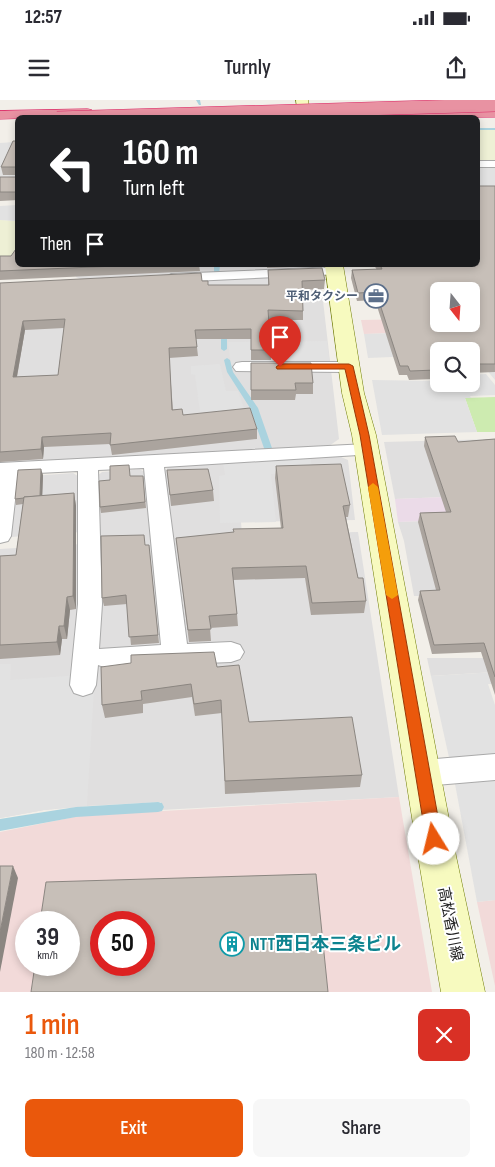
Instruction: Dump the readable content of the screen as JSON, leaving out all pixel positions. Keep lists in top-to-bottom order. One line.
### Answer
{"streets":{"main road":["高松香川線"]},"places":{"office":["平和タクシー"],"building":["NTT西日本三条ビル"]},"north":"bottom","page":{"status":"12:57","header":"Turnly","turn":["160 m","Turn left"],"then":"Then","speed":"39 km/h","limit":"50","heading":["1 min","180 m · 12:58"],"buttons":["Exit","Share"]}}
